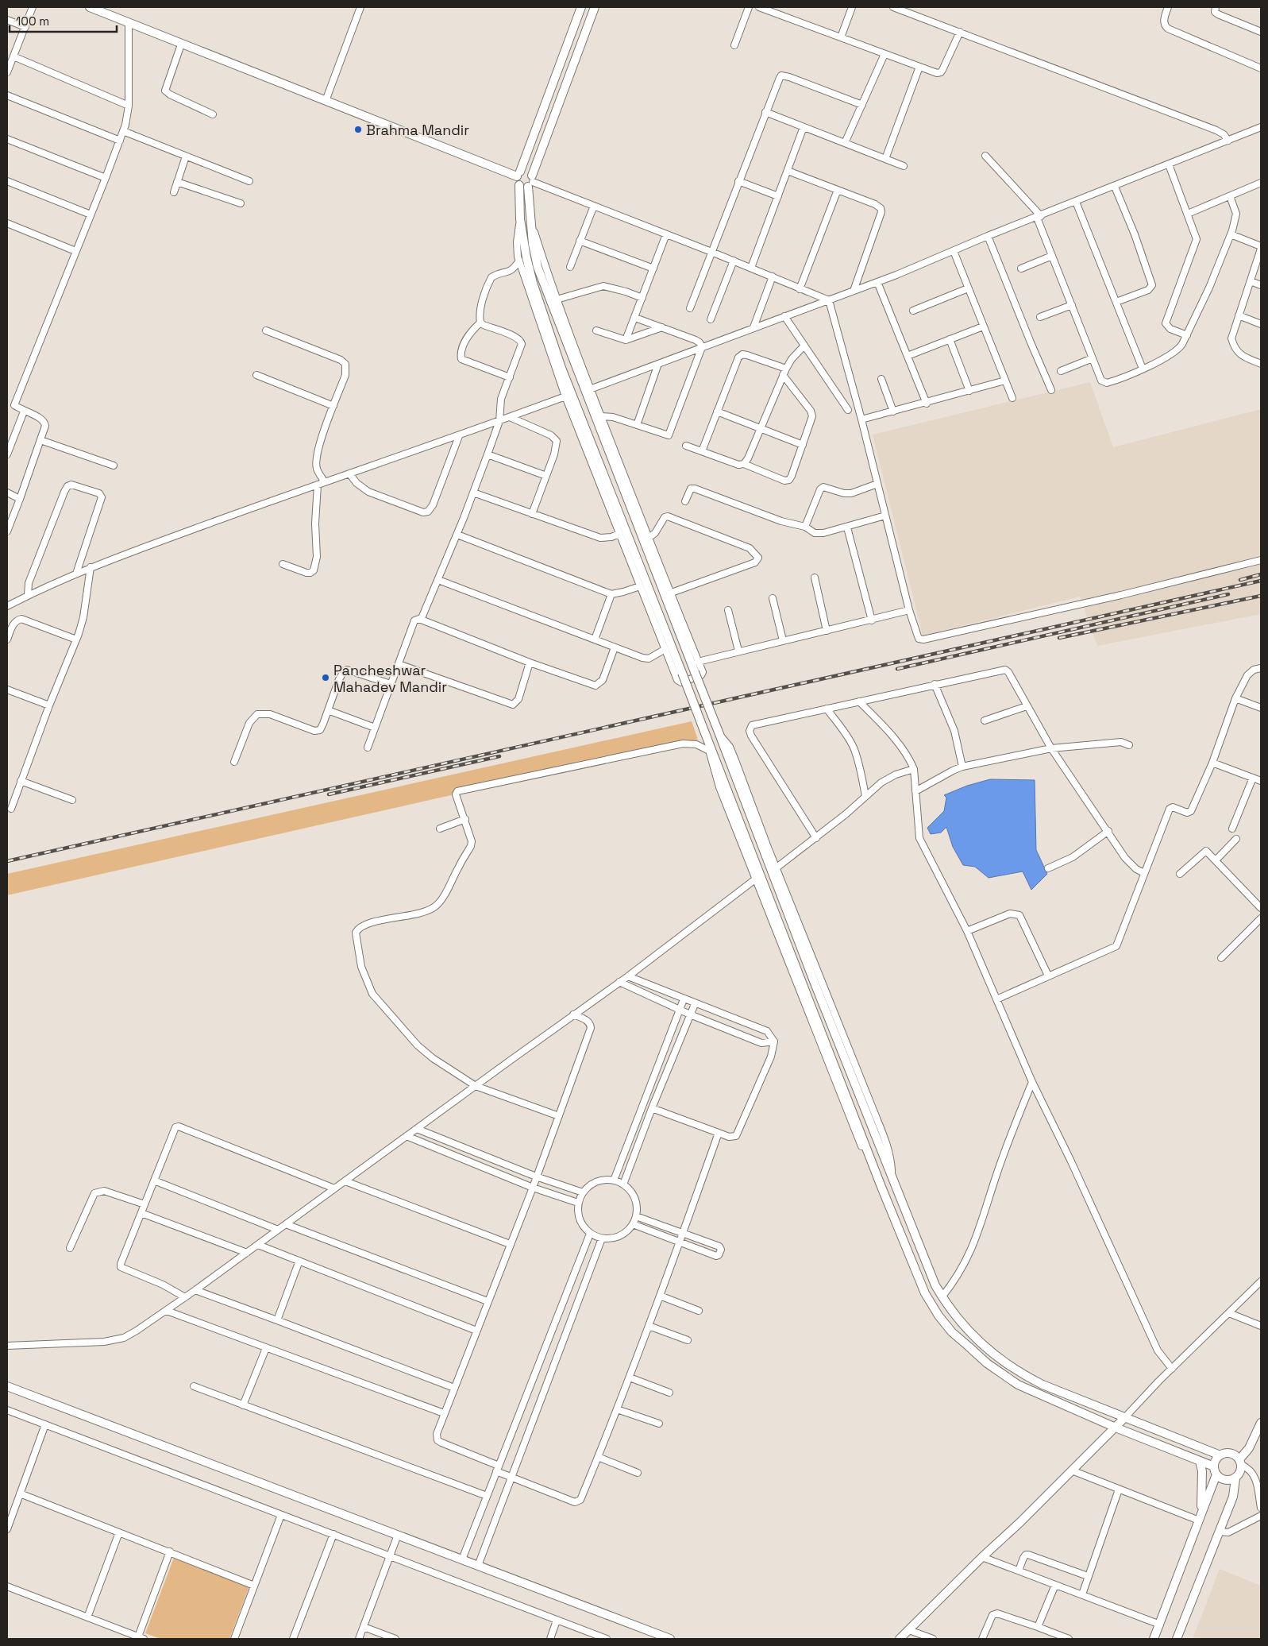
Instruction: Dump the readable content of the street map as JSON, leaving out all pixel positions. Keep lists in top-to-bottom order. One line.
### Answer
{"places":["Brahma Mandir","Pancheshwar Mahadev Mandir"],"scale_bar":"100 m"}
